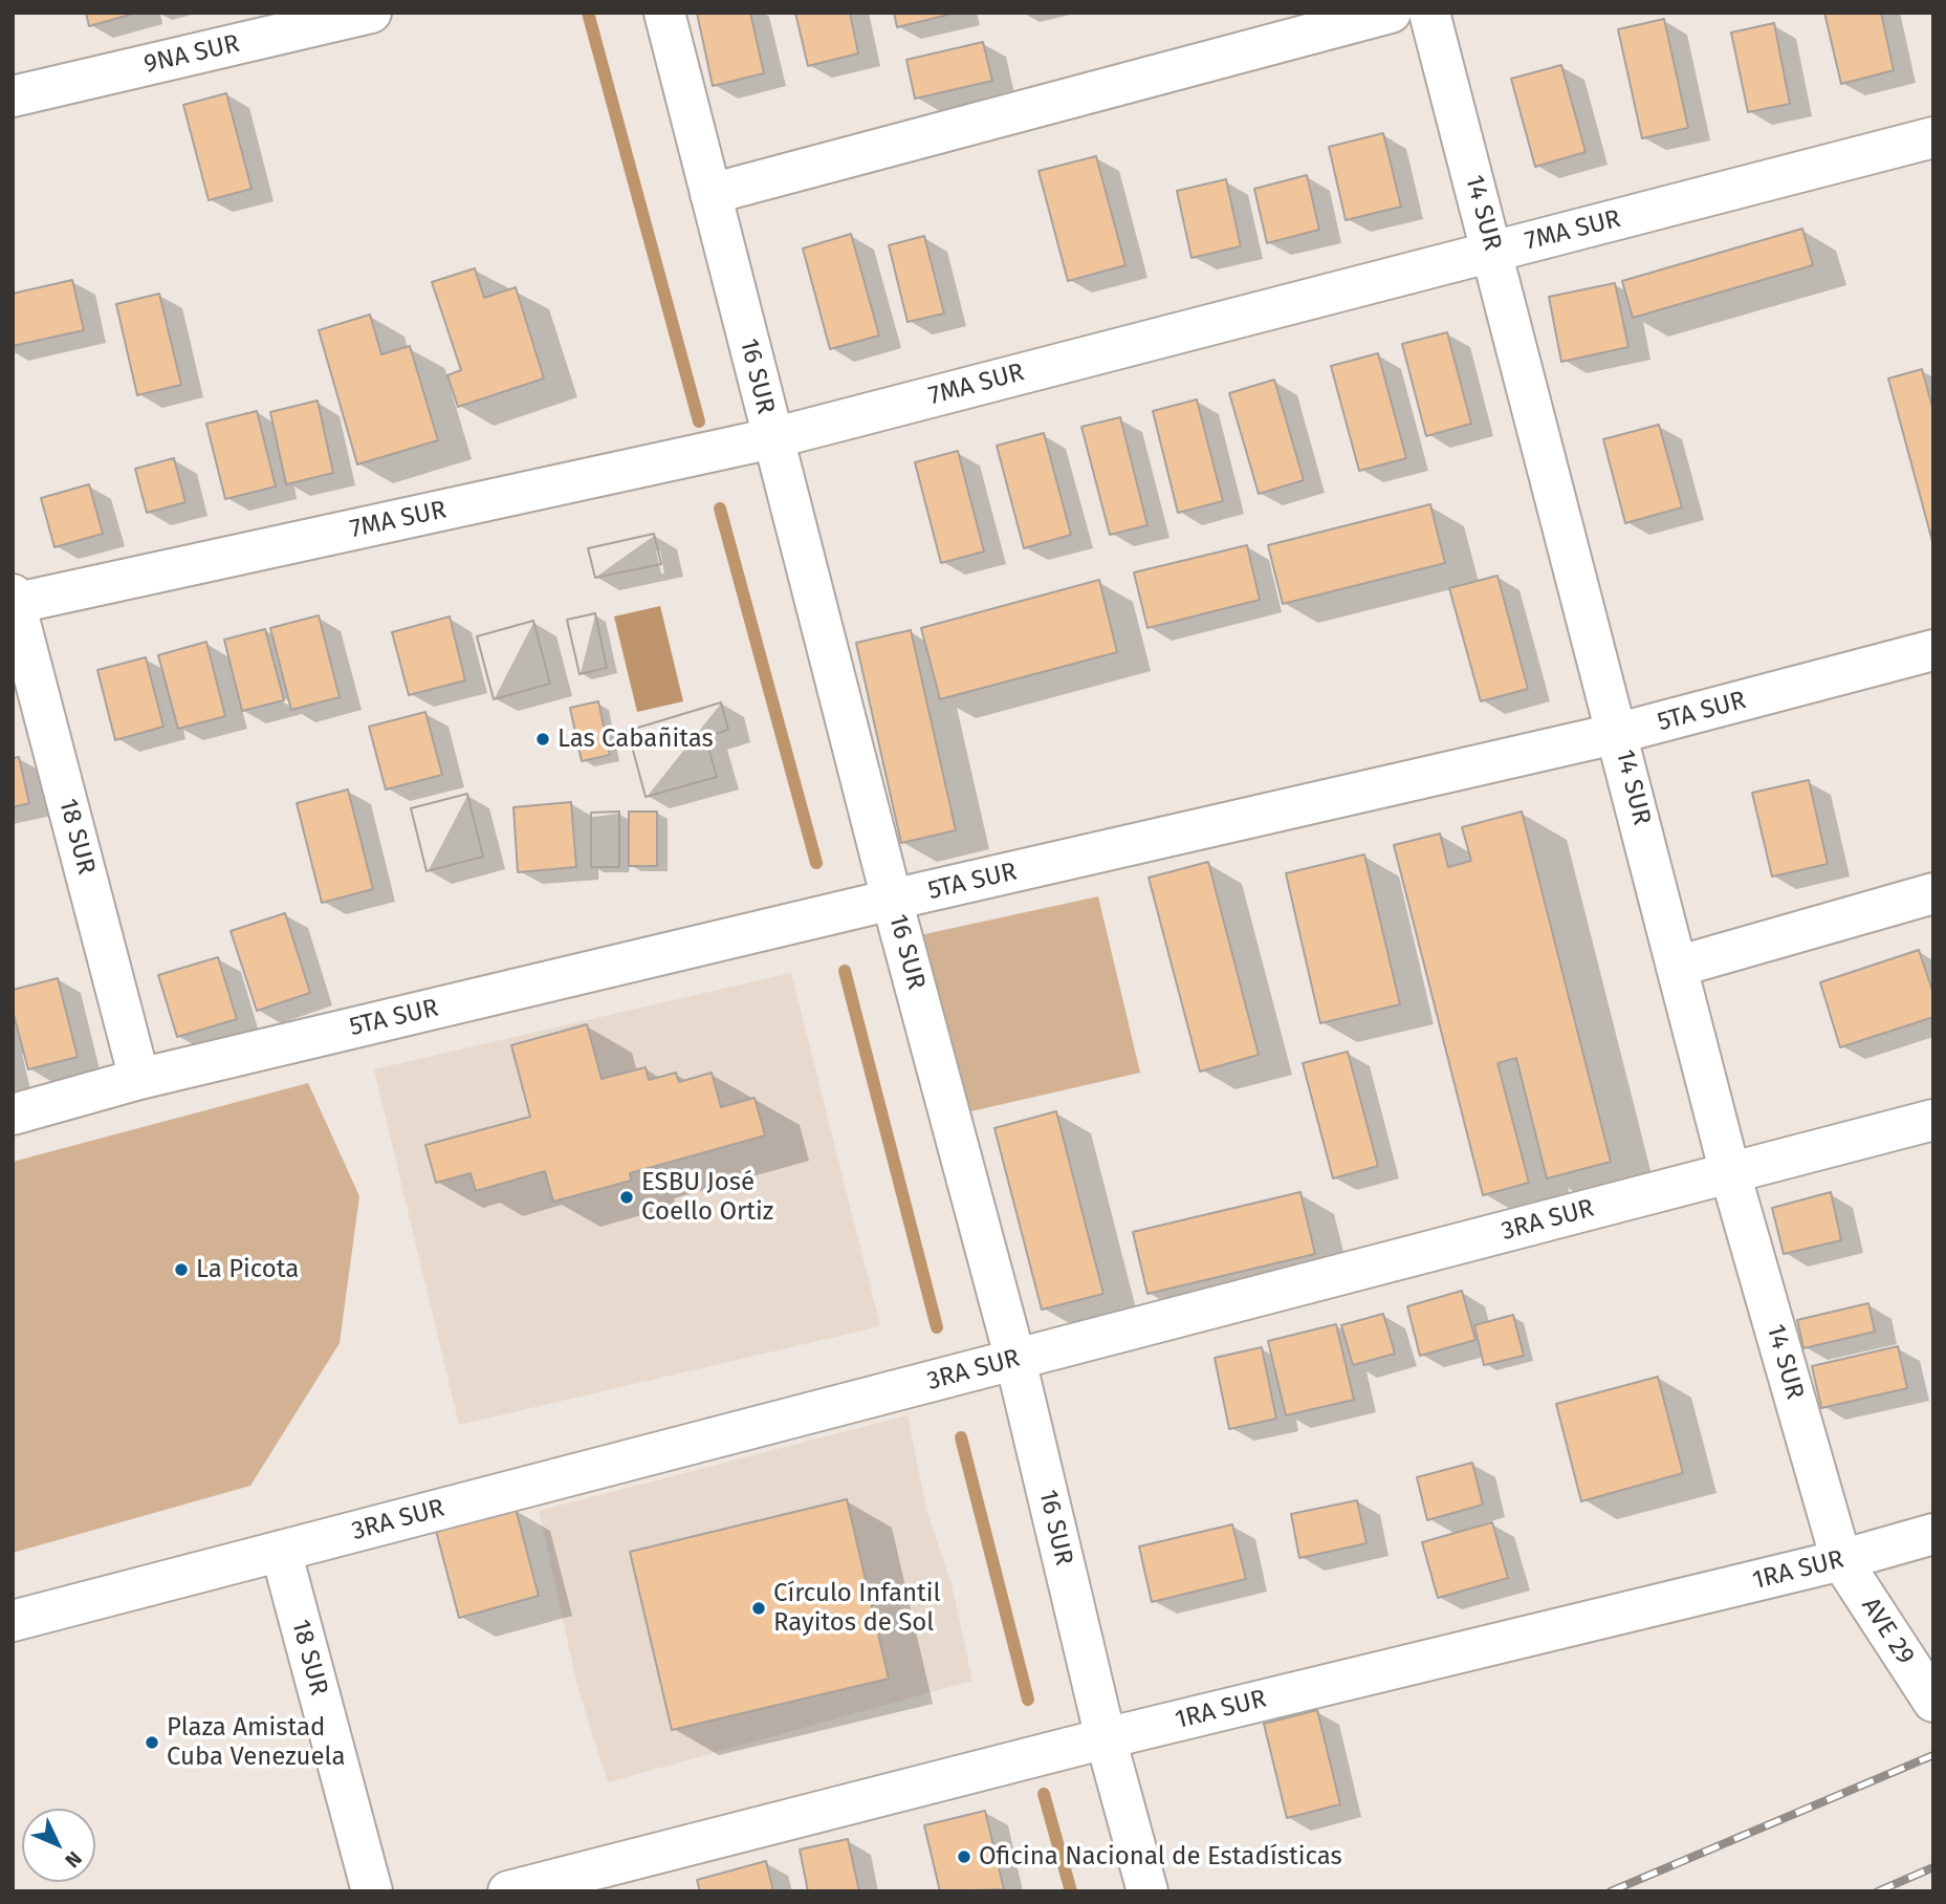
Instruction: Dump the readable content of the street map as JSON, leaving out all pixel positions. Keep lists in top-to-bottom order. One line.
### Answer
{"streets":{"street":["9NA SUR","14 SUR","7MA SUR","16 SUR","5TA SUR","18 SUR","3RA SUR","1RA SUR","AVE 29"]},"crossings":[["14 SUR","7MA SUR"],["14 SUR","5TA SUR"],["14 SUR","3RA SUR"],["14 SUR","1RA SUR"],["14 SUR","AVE 29"],["7MA SUR","16 SUR"],["7MA SUR","18 SUR"],["16 SUR","5TA SUR"],["16 SUR","3RA SUR"],["16 SUR","1RA SUR"],["5TA SUR","18 SUR"],["18 SUR","3RA SUR"],["1RA SUR","AVE 29"]],"places":["Las Cabañitas","ESBU José Coello Ortiz","La Picota","Círculo Infantil Rayitos de Sol","Plaza Amistad Cuba Venezuela","Oficina Nacional de Estadísticas"],"north":"bottom right"}
